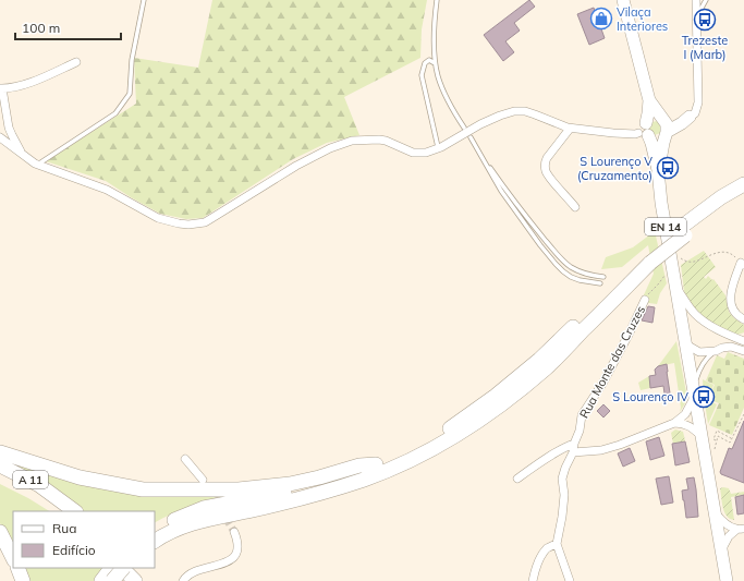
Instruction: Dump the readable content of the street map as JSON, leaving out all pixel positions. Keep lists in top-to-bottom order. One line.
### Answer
{"streets":{"highway":["A 11"],"main road":["EN 14"],"street":["Rua Monte das Cruzes"]},"places":{"shop":["Vilaça Interiores"],"bus stop":["Trezeste I (Marb)","S Lourenço V (Cruzamento)","S Lourenço IV"]},"legend":["Rua","Edifício"],"scale_bar":"100 m"}
